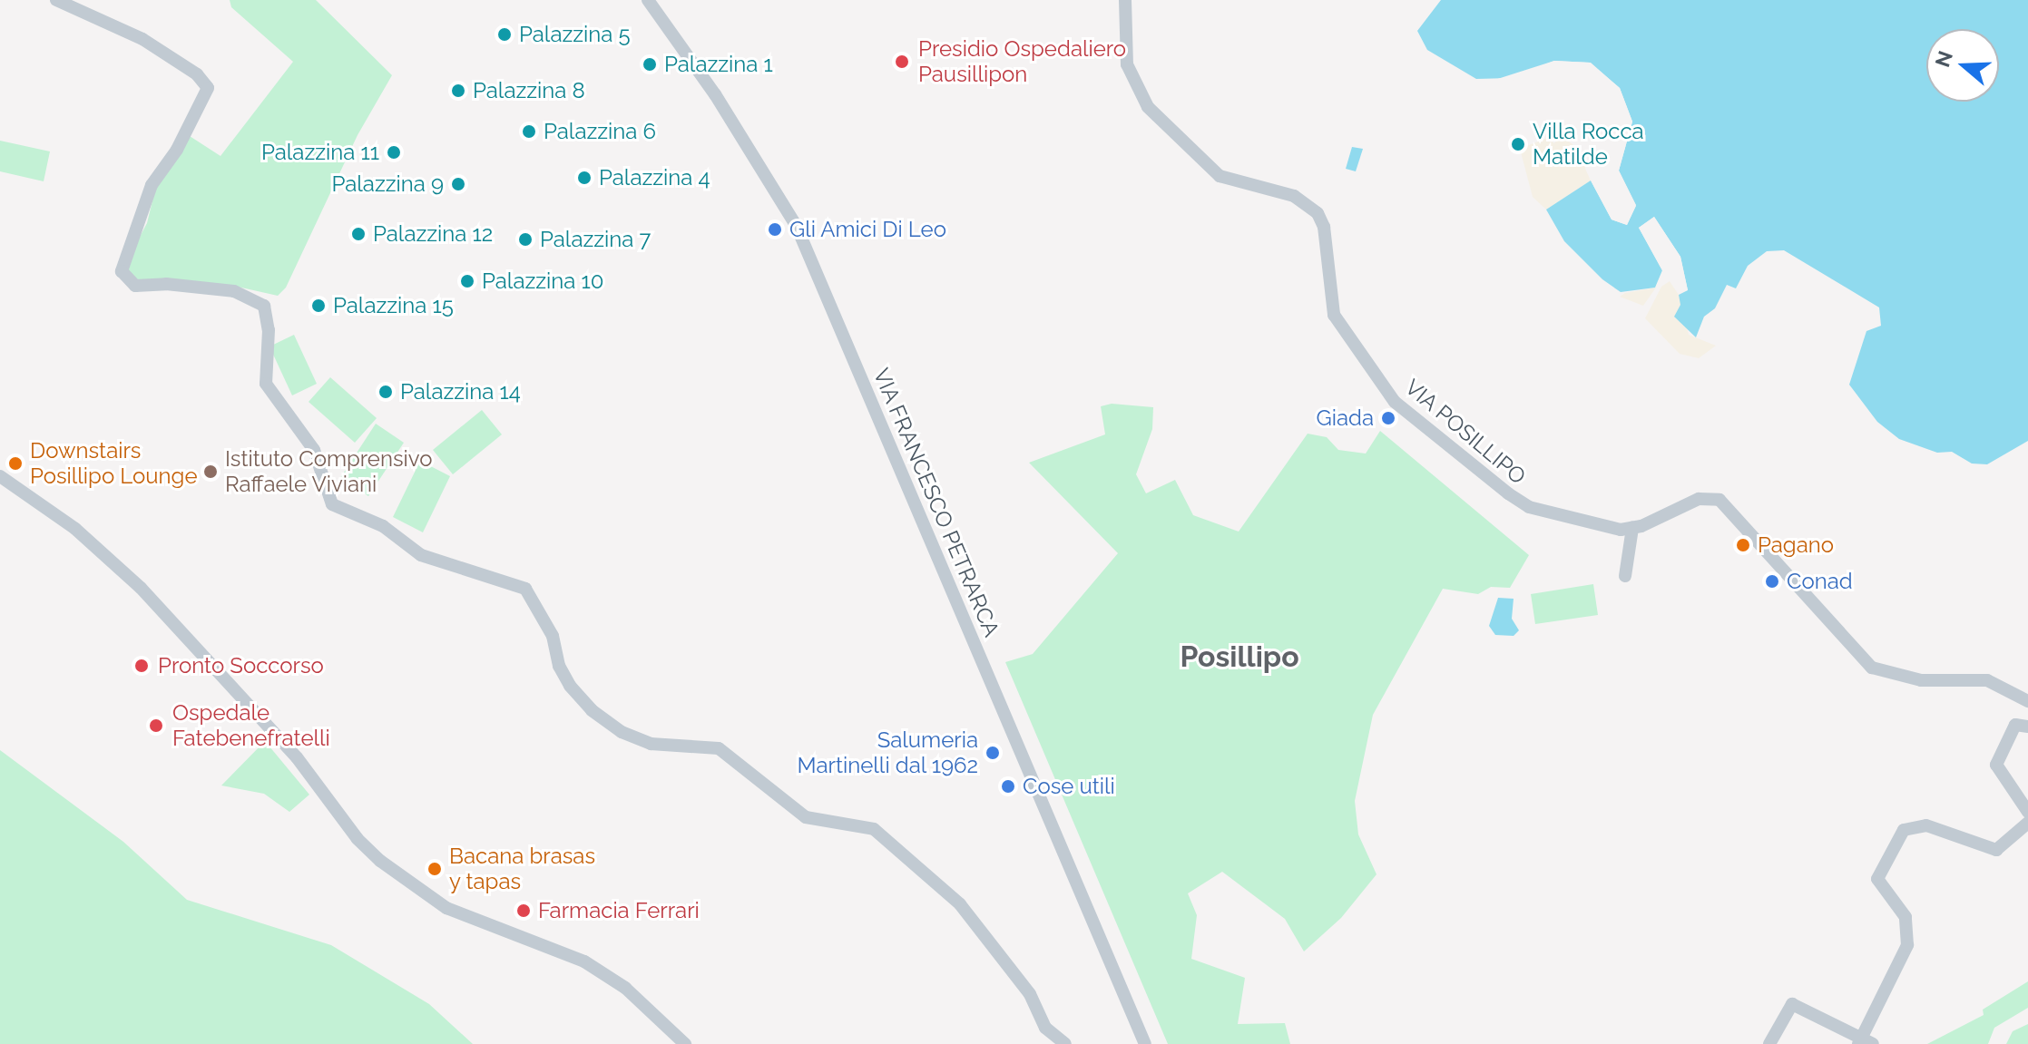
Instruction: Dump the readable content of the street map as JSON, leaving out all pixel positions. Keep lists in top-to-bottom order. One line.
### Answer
{"streets":{"street":["VIA POSILLIPO","VIA FRANCESCO PETRARCA"]},"districts":["Posillipo"],"places":["Palazzina 5","Presidio Ospedaliero Pausillipon","Palazzina 1","Palazzina 8","Palazzina 6","Villa Rocca Matilde","Palazzina 11","Palazzina 4","Palazzina 9","Gli Amici Di Leo","Palazzina 12","Palazzina 7","Palazzina 10","Palazzina 15","Palazzina 14","Giada","Downstairs Posillipo Lounge","Istituto Comprensivo Raffaele Viviani","Pagano","Conad","Pronto Soccorso","Ospedale Fatebenefratelli","Salumeria Martinelli dal 1962","Cose utili","Bacana brasas y tapas","Farmacia Ferrari"],"north":"left"}
